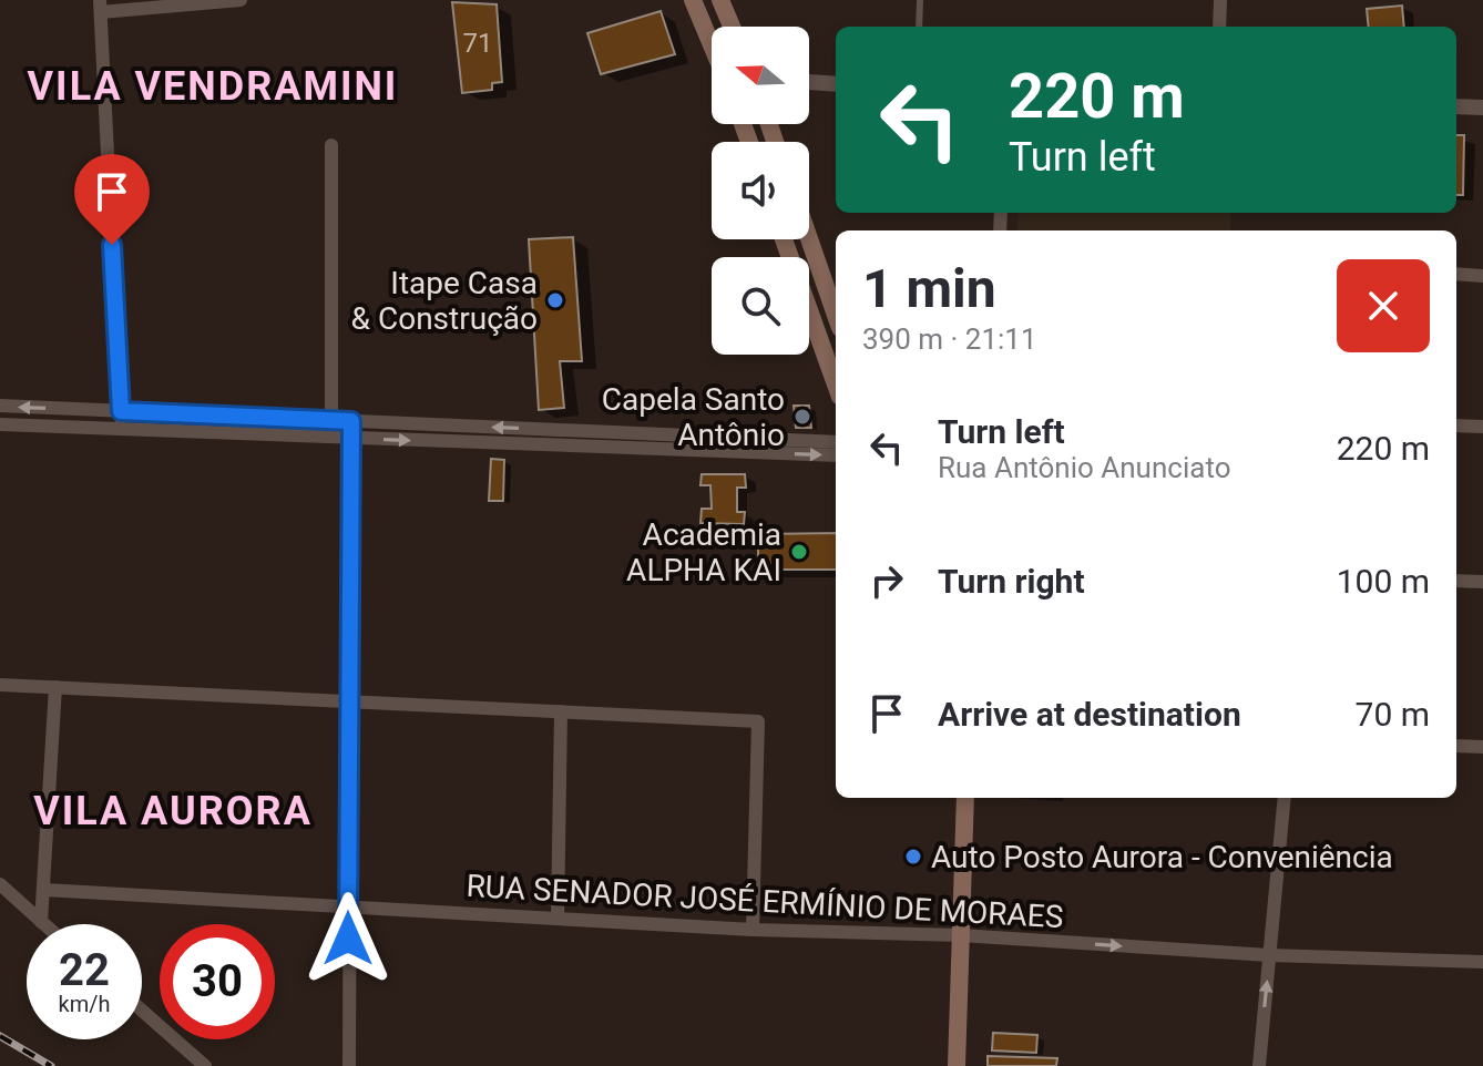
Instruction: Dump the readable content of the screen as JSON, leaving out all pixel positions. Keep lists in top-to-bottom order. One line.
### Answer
{"streets":{"street":["RUA SENADOR JOSÉ ERMÍNIO DE MORAES"]},"districts":["VILA VENDRAMINI","VILA AURORA"],"places":["Itape Casa & Construção","Capela Santo Antônio","Academia ALPHA KAI","Auto Posto Aurora - Conveniência"],"house_numbers":["71"],"north":"left","page":{"turn":["220 m","Turn left"],"heading":["1 min","390 m · 21:11"],"list":[{"name":"Turn left","note":"Rua Antônio Anunciato","value":"220 m"},{"name":"Turn right","value":"100 m"},{"name":"Arrive at destination","value":"70 m"}],"speed":"22 km/h","limit":"30"}}
